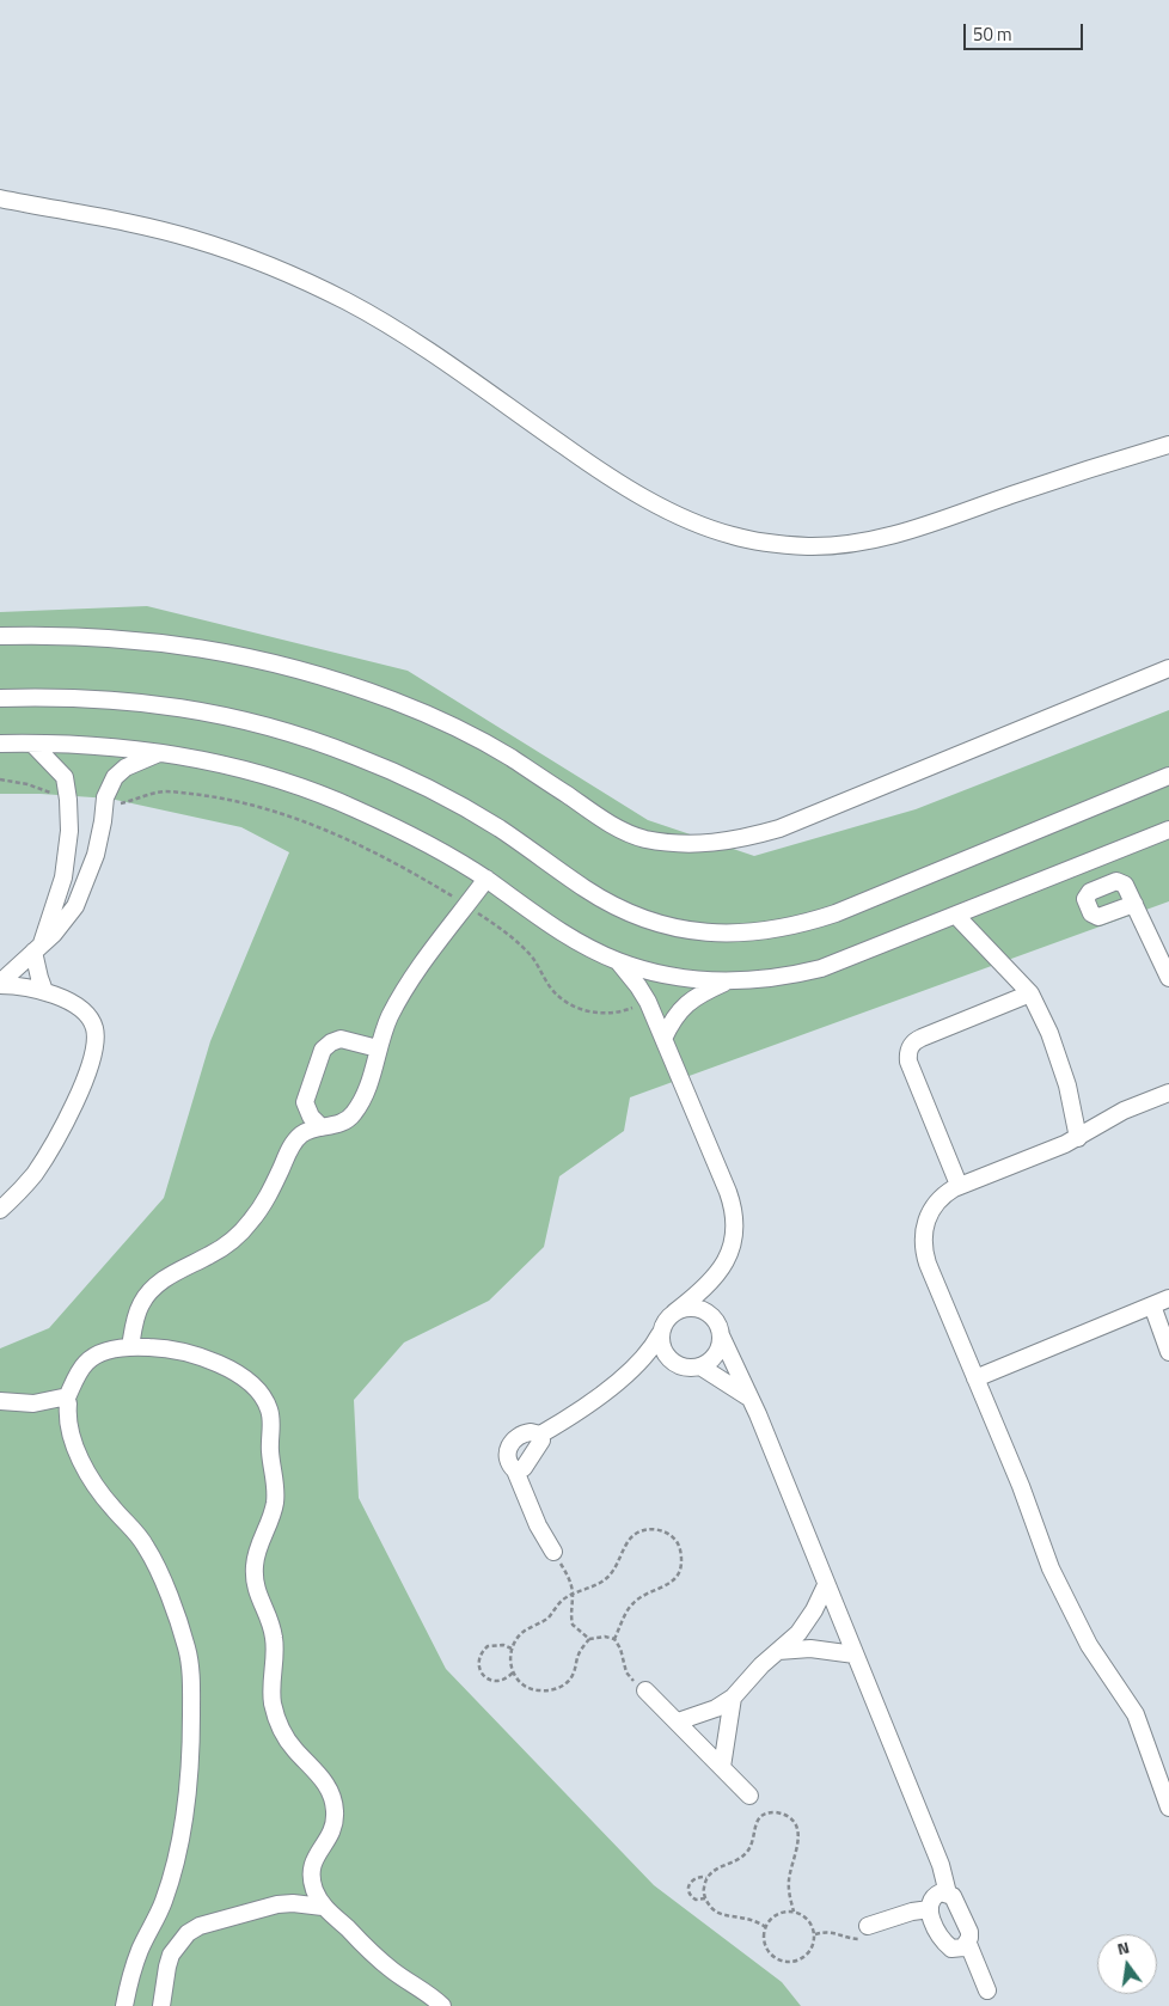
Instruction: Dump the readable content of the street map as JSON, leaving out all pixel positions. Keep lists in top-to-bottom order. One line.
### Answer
{"scale_bar":"50 m","north":"top"}
